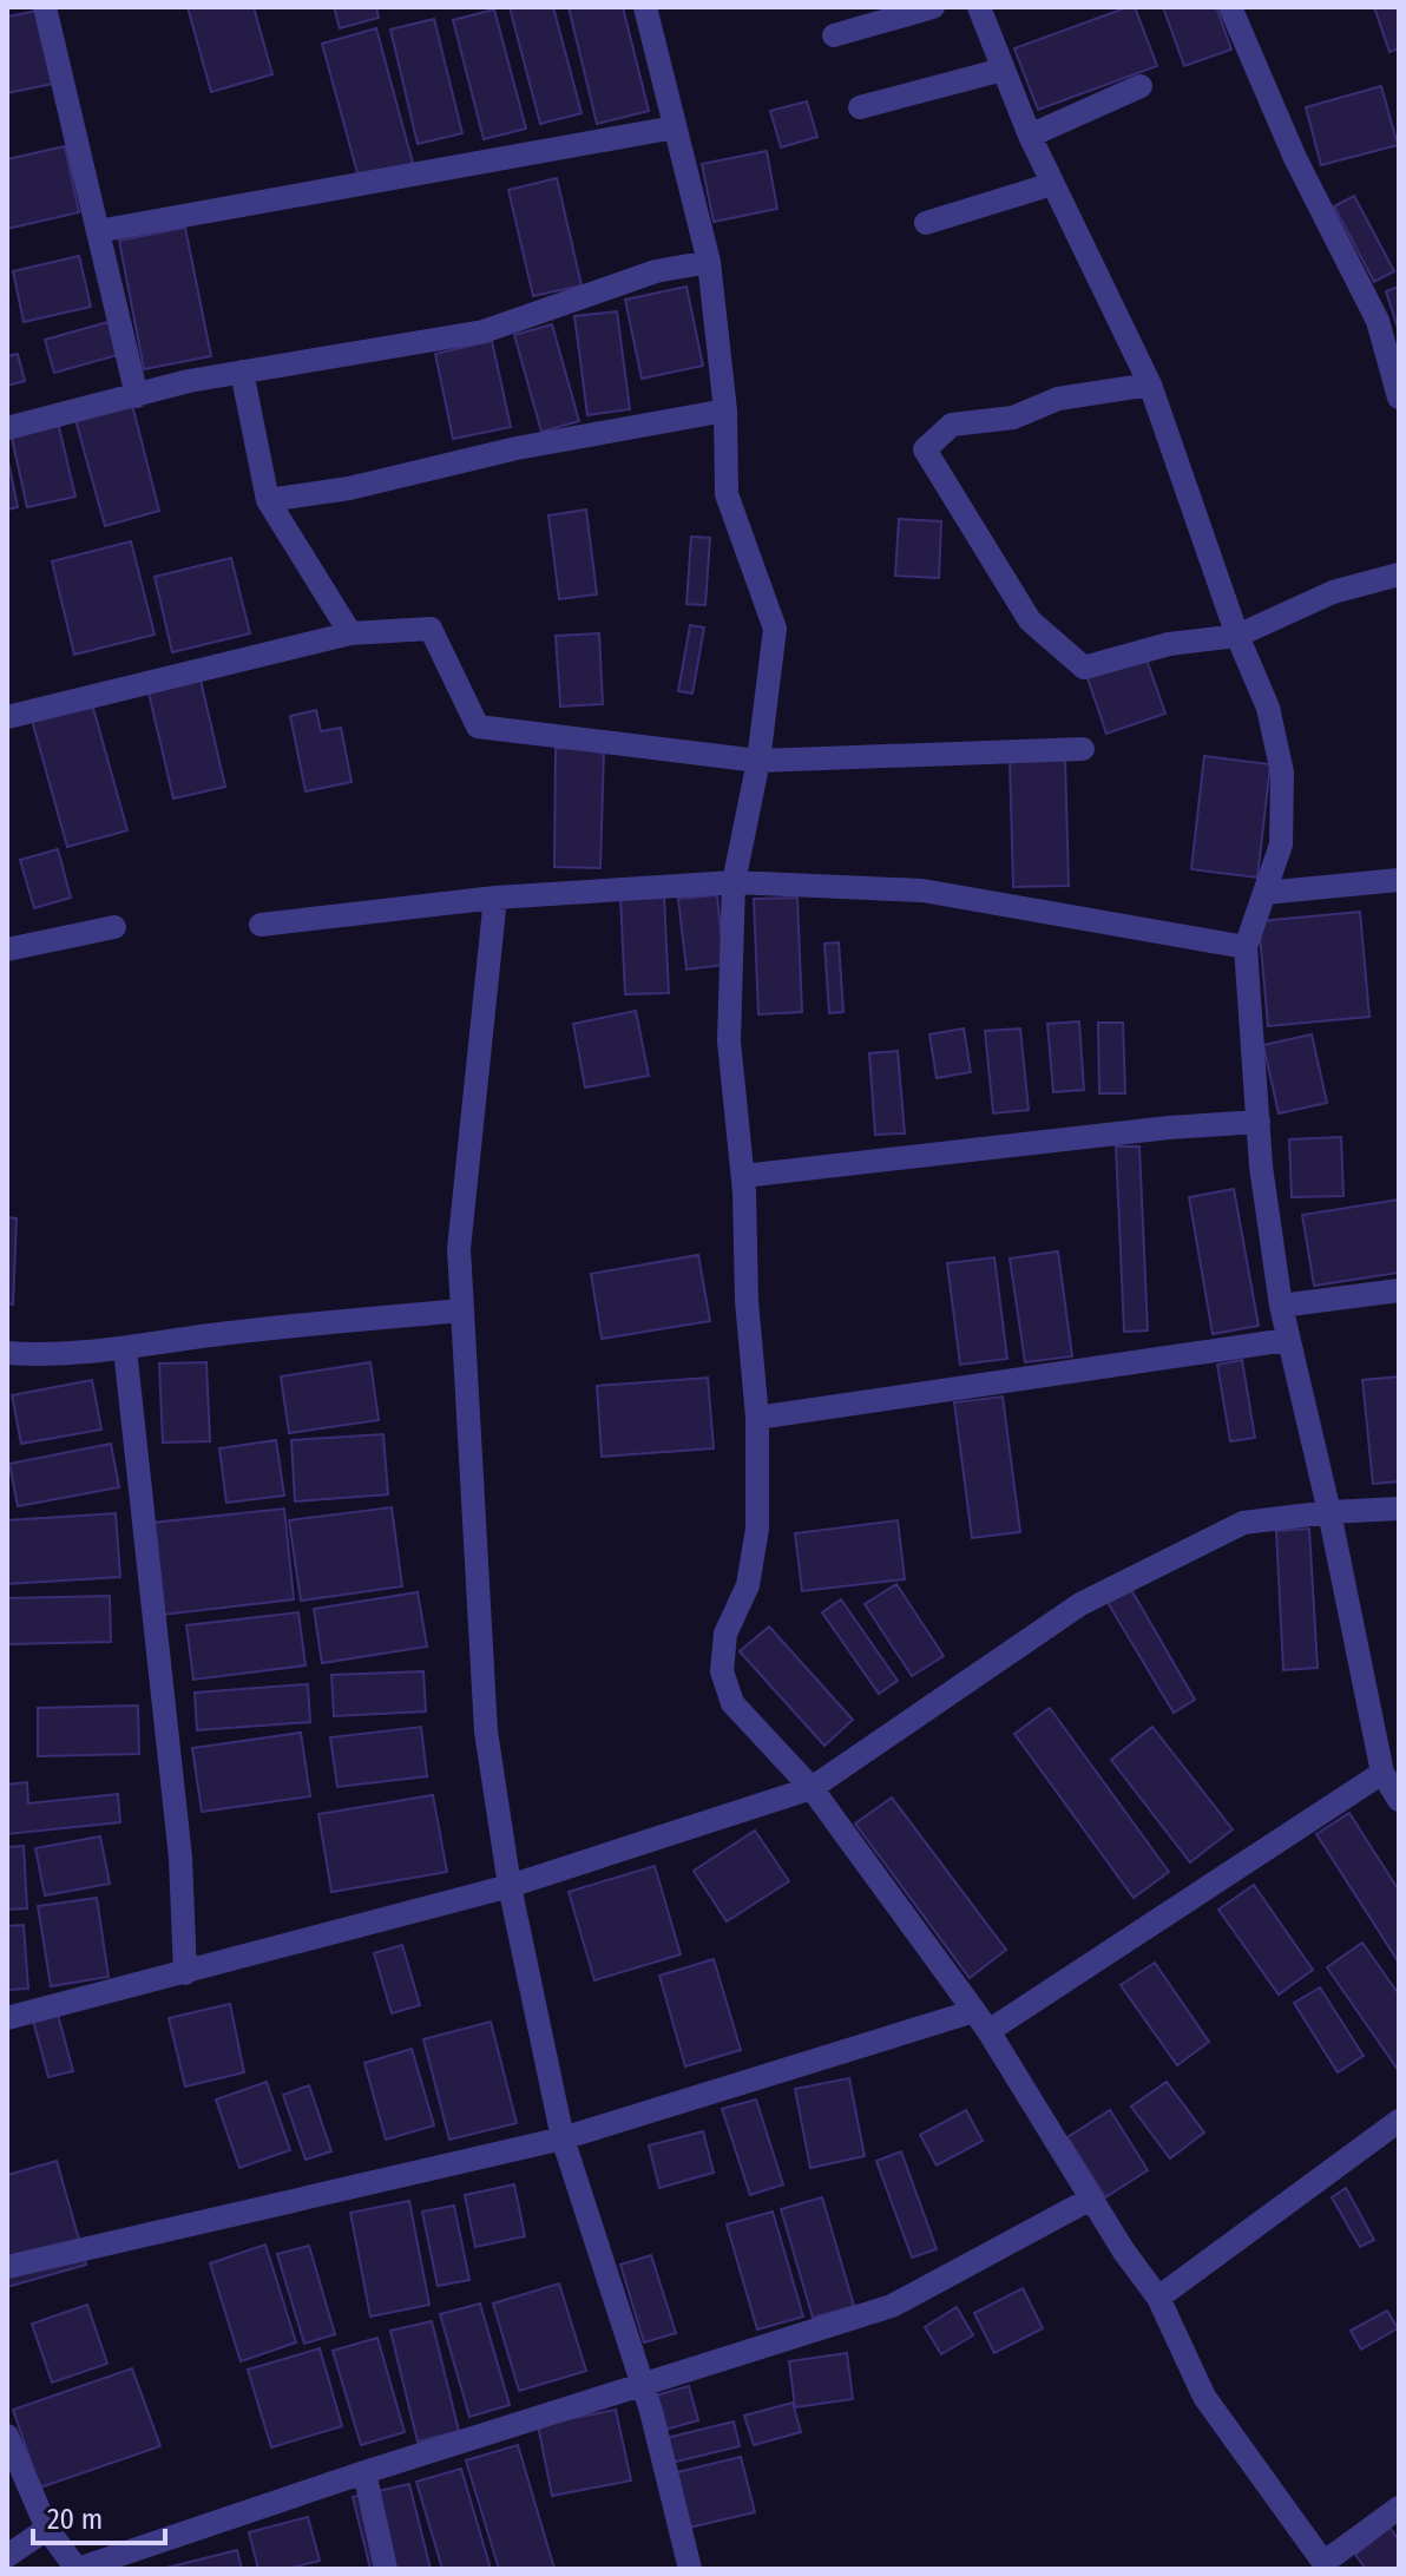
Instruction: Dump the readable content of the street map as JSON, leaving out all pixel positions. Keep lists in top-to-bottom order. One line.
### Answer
{"scale_bar":"20 m"}
